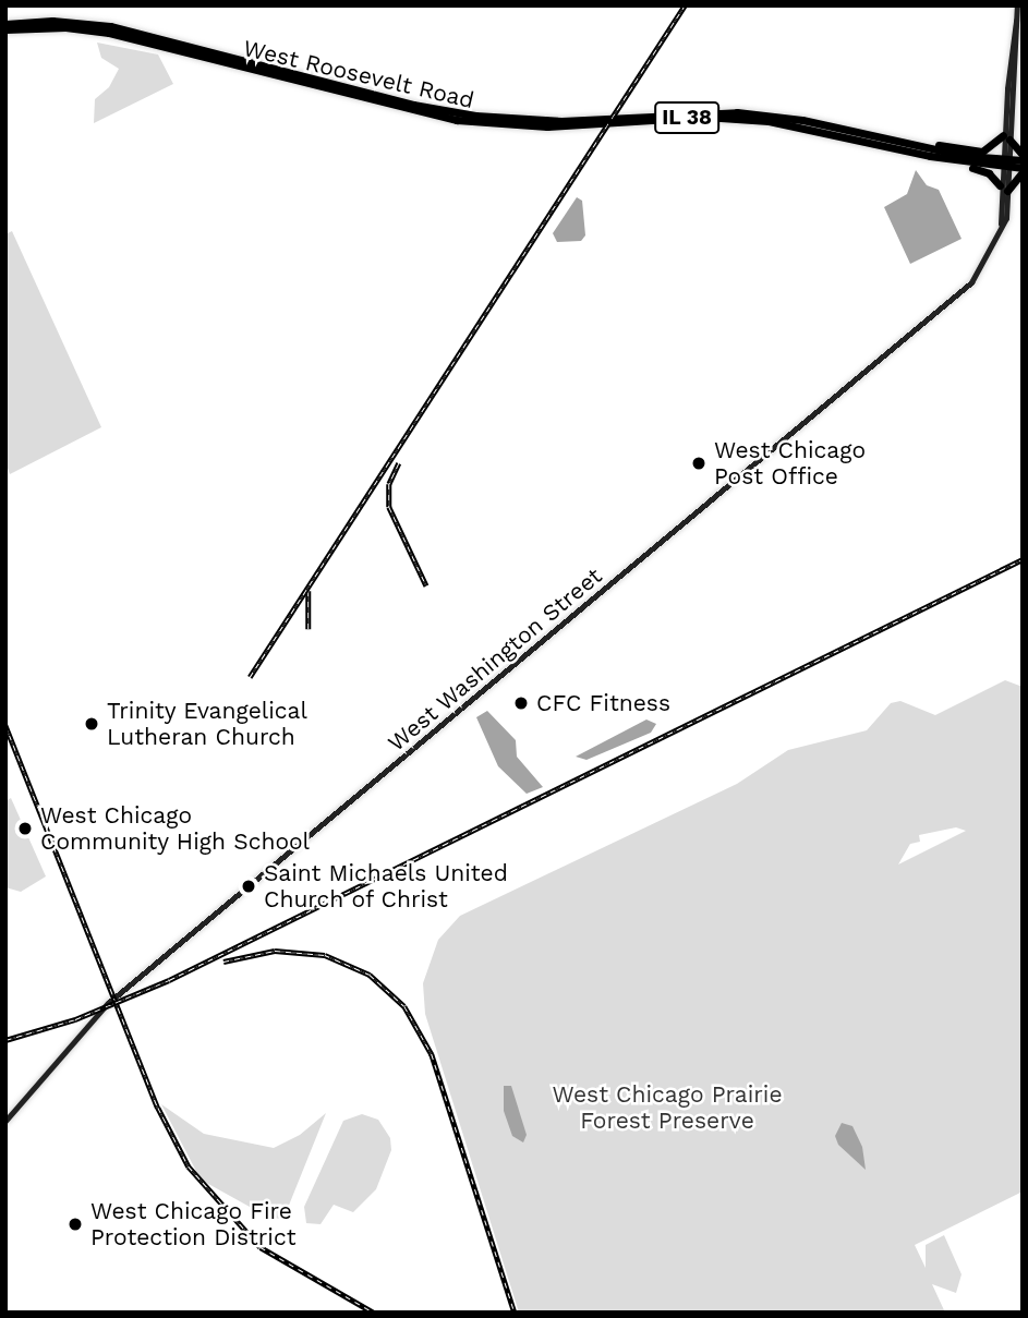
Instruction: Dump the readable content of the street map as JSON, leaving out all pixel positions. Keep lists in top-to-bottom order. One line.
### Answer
{"streets":{"main road":["West Roosevelt Road","IL 38","West Washington Street"]},"crossings":[["West Roosevelt Road","West Washington Street"]],"parks":["West Chicago Prairie Forest Preserve"],"places":["West Chicago Post Office","CFC Fitness","Trinity Evangelical Lutheran Church","West Chicago Community High School","Saint Michaels United Church of Christ","West Chicago Fire Protection District"]}
